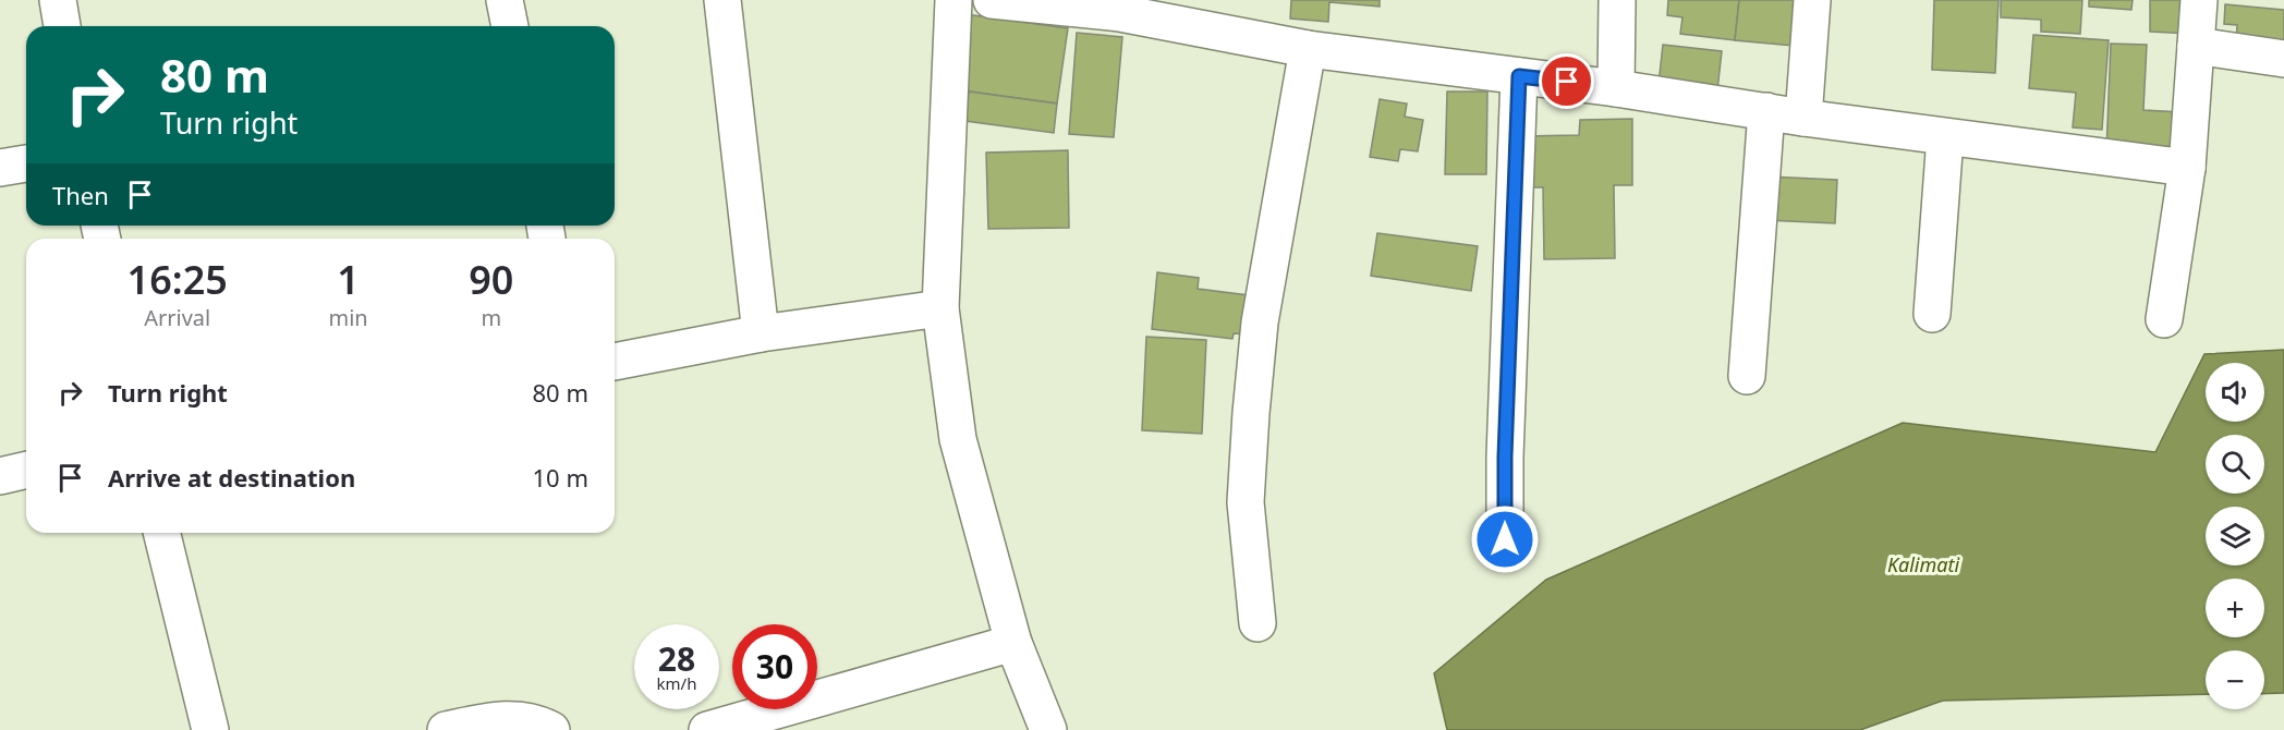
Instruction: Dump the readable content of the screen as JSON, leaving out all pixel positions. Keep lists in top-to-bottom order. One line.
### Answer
{"water":["Kalimati"],"page":{"turn":["80 m","Turn right"],"then":"Then","eta":["16:25","Arrival","1","min","90","m"],"list":[{"name":"Turn right","value":"80 m"},{"name":"Arrive at destination","value":"10 m"}],"map_buttons":["+","−"],"speed":"28 km/h","limit":"30"}}
